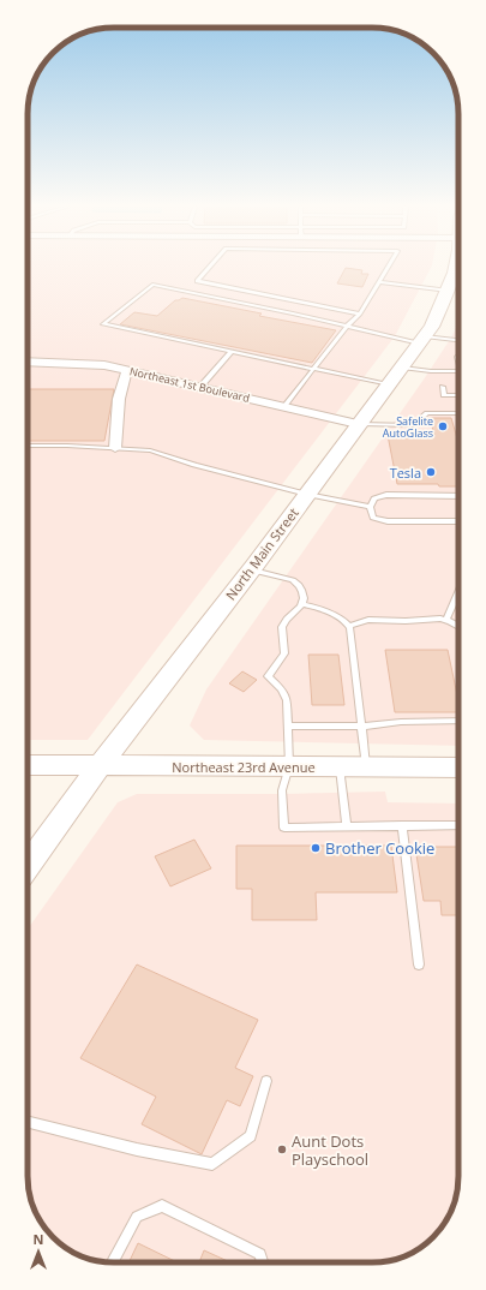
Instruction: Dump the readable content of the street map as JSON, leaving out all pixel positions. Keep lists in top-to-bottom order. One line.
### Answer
{"streets":{"main road":["North Main Street","Northeast 23rd Avenue"],"street":["Northeast 1st Boulevard"]},"crossings":[["Northeast 1st Boulevard","North Main Street"],["North Main Street","Northeast 23rd Avenue"]],"places":["Safelite AutoGlass","Tesla","Brother Cookie","Aunt Dots Playschool"],"north":"top"}
